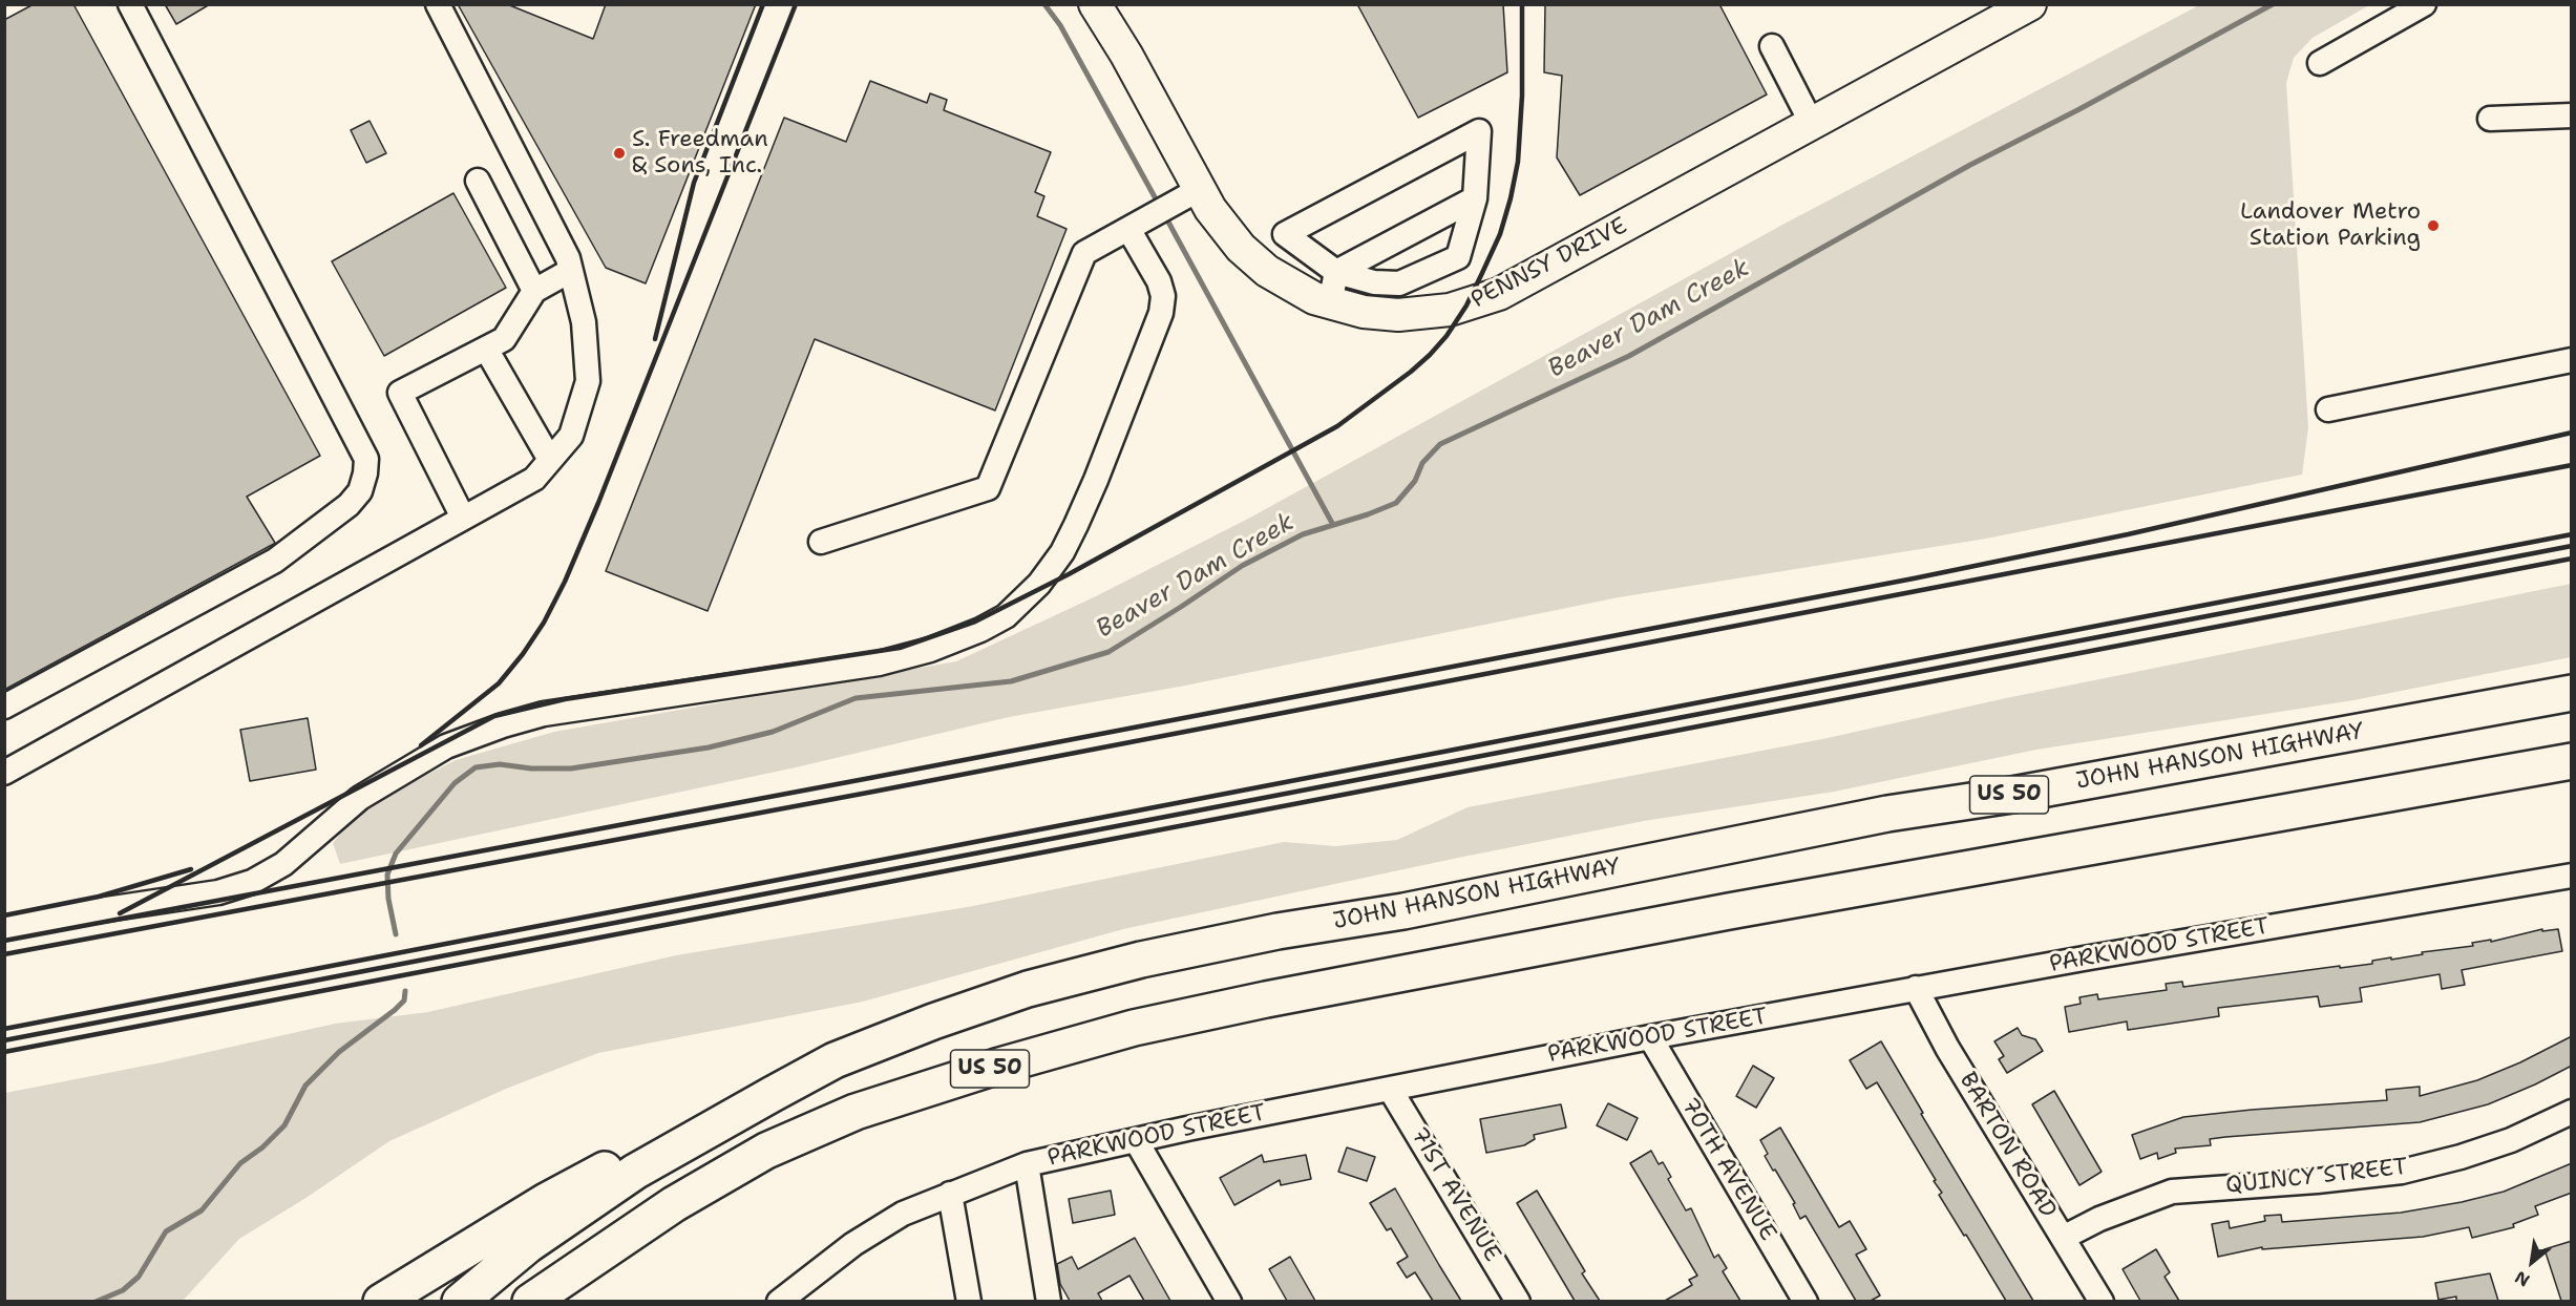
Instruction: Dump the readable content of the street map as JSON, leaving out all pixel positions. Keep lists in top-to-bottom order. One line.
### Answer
{"streets":{"highway":["JOHN HANSON HIGHWAY","US 50"],"main road":["PENNSY DRIVE"],"street":["PARKWOOD STREET","BARTON ROAD","70TH AVENUE","QUINCY STREET","71ST AVENUE"]},"crossings":[["PARKWOOD STREET","BARTON ROAD"],["PARKWOOD STREET","70TH AVENUE"],["PARKWOOD STREET","71ST AVENUE"],["BARTON ROAD","QUINCY STREET"]],"water":["Beaver Dam Creek"],"places":["S. Freedman & Sons, Inc.","Landover Metro Station Parking"],"north":"bottom left"}
